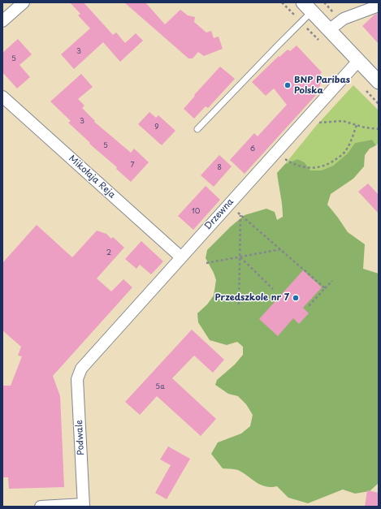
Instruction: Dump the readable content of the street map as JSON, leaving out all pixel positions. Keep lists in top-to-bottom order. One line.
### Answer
{"streets":{"street":["Mikołaja Reja","Drzewna","Podwale"]},"crossings":[["Mikołaja Reja","Drzewna"],["Drzewna","Podwale"]],"places":["BNP Paribas Polska","Przedszkole nr 7"],"house_numbers":["3","5","3","9","5","6","7","8","10","2","5a"]}
